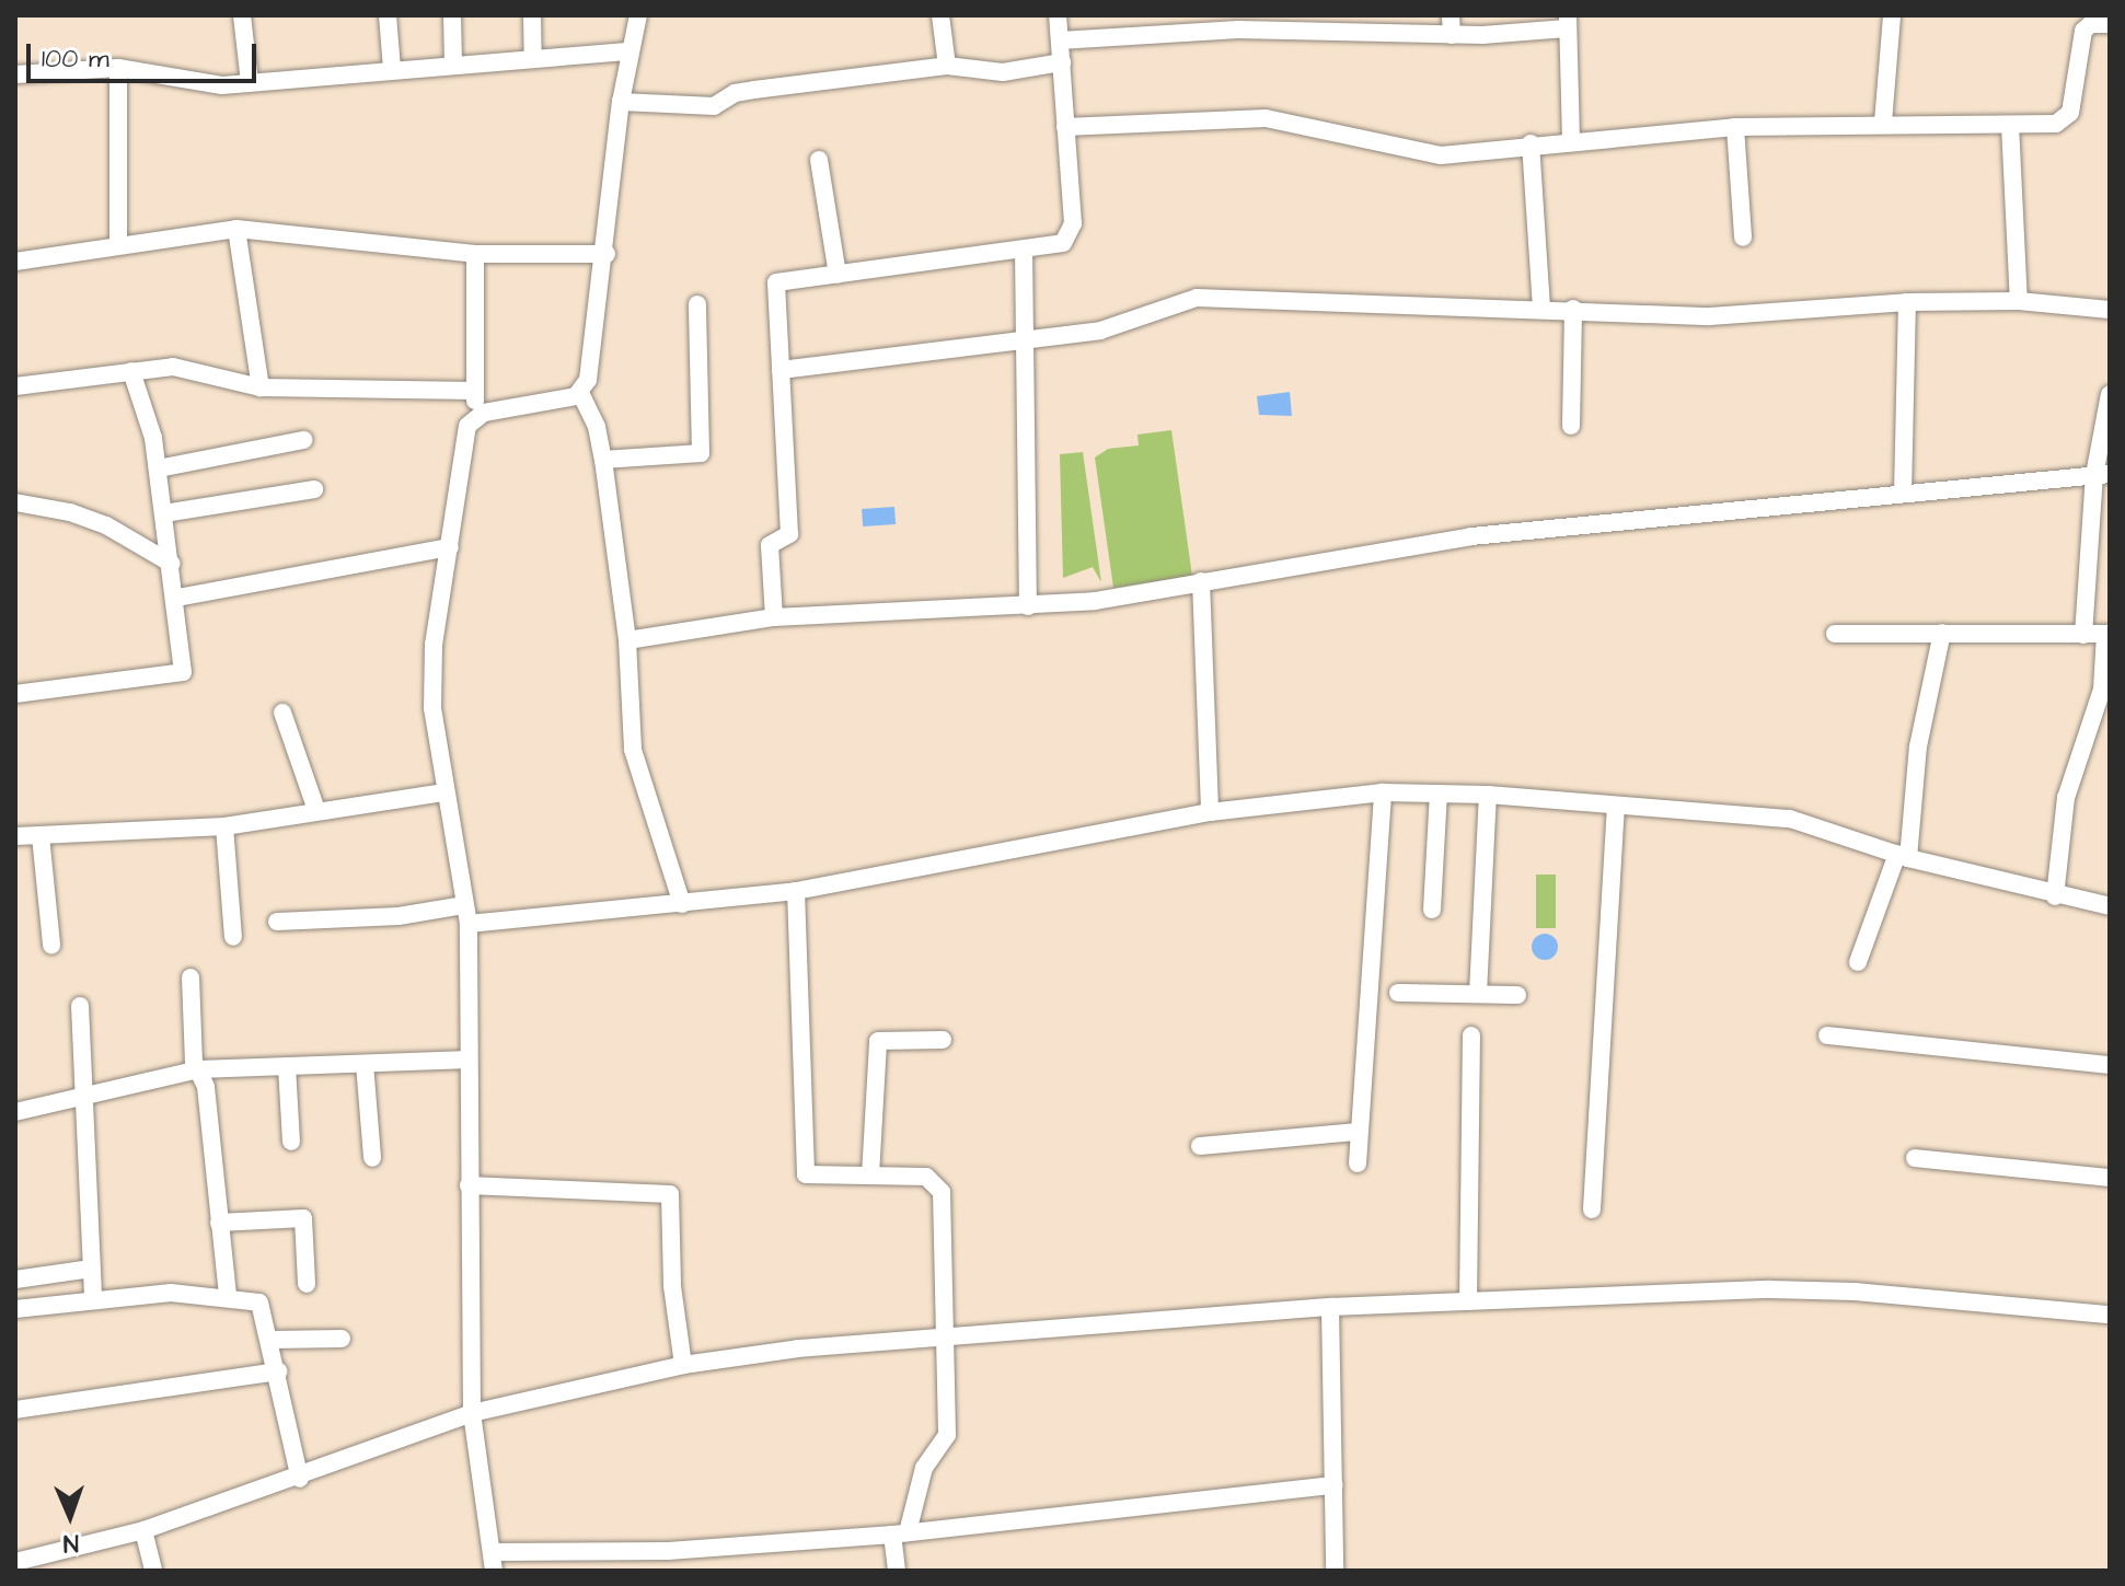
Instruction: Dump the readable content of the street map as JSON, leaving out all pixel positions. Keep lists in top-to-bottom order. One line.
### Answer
{"scale_bar":"100 m","north":"bottom"}
